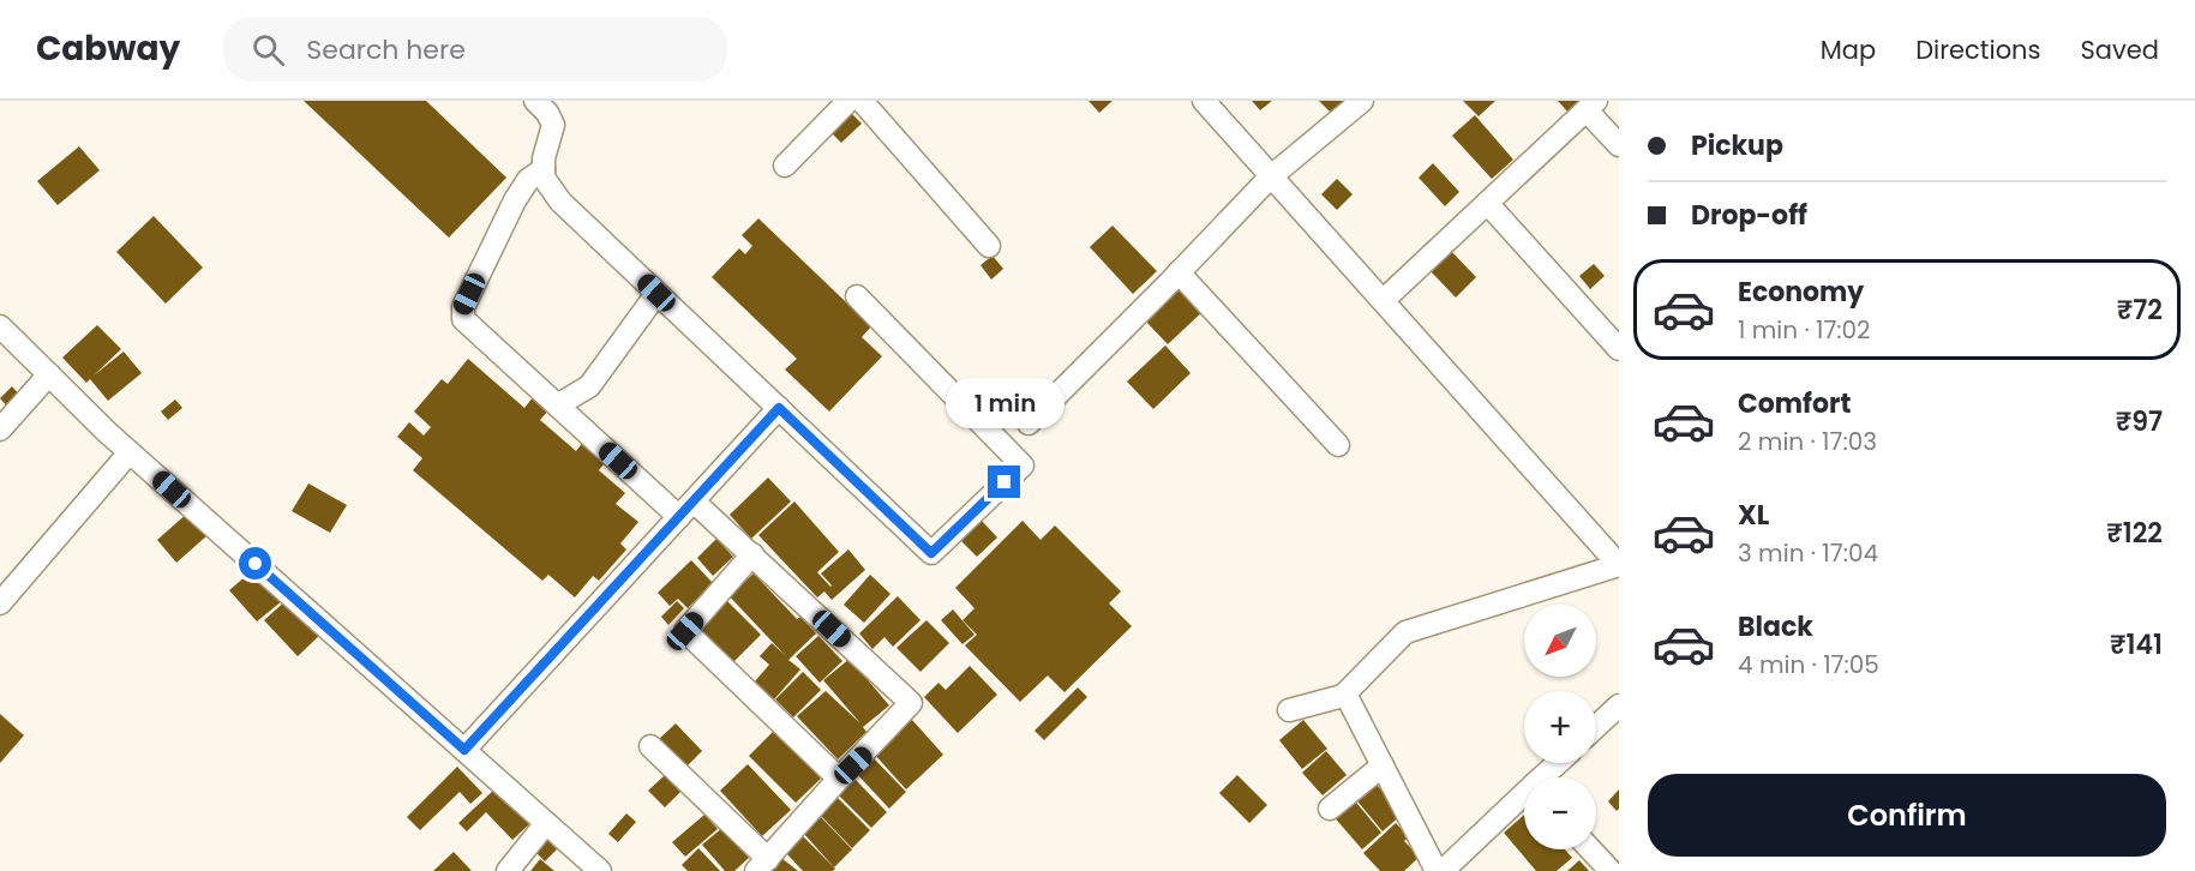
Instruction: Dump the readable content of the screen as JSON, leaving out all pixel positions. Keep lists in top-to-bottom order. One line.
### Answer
{"north":"bottom left","page":{"header":"Cabway","search":"Search here","nav":["Map","Directions","Saved"],"banner":["Pickup","Drop-off"],"list":[{"name":"Economy","note":"1 min · 17:02","value":"₹72"},{"name":"Comfort","note":"2 min · 17:03","value":"₹97"},{"name":"XL","note":"3 min · 17:04","value":"₹122"},{"name":"Black","note":"4 min · 17:05","value":"₹141"}],"bubble":"1 min","map_buttons":["+","−"],"buttons":"Confirm"}}
